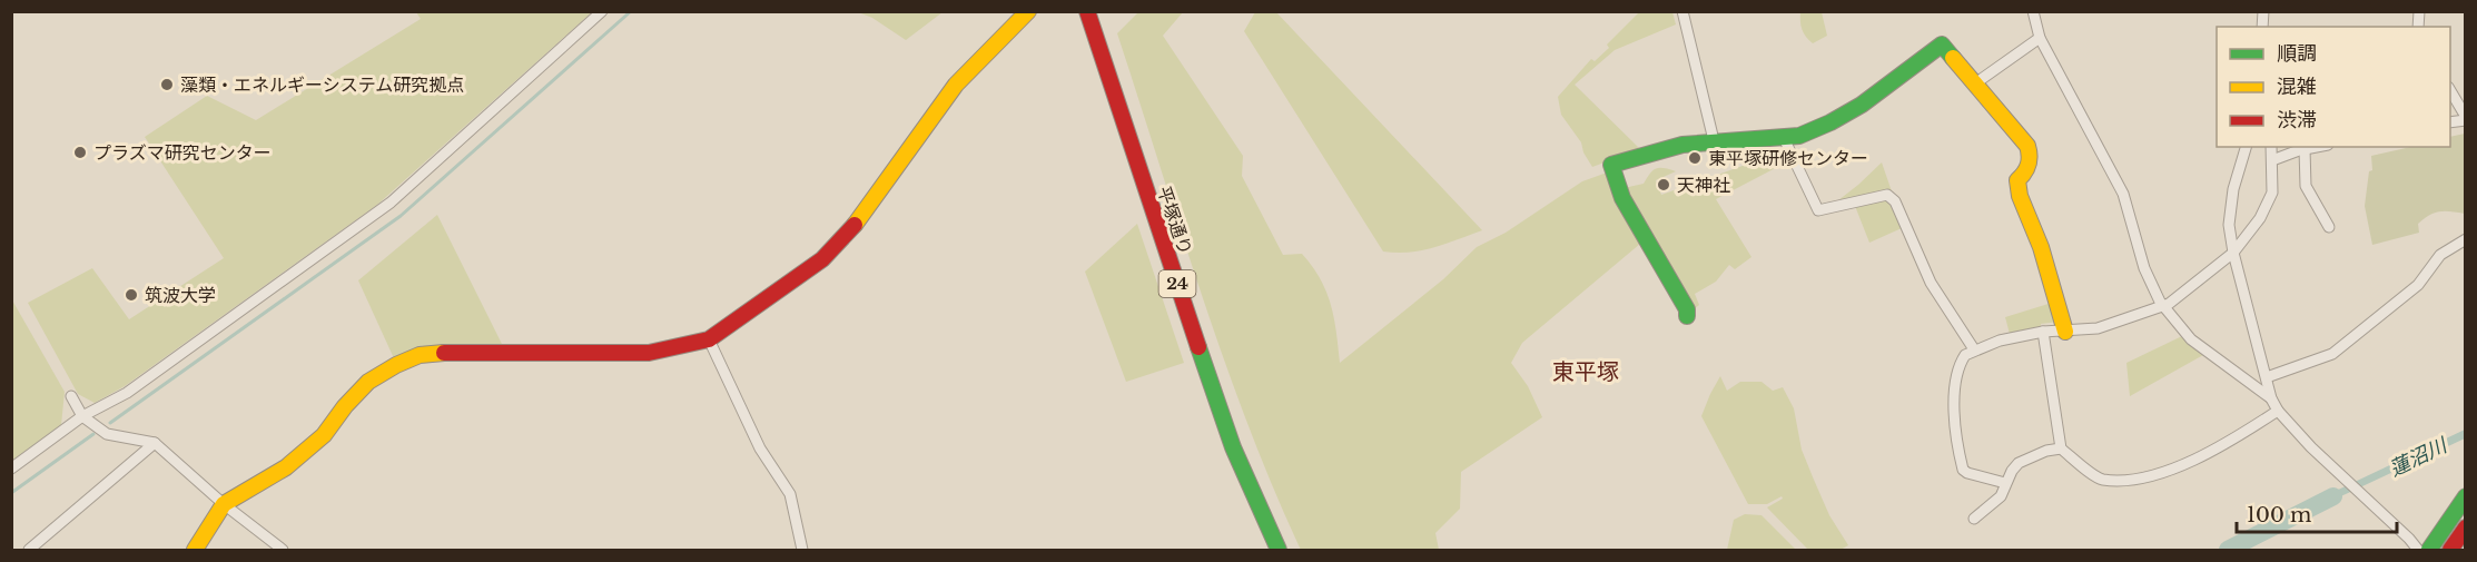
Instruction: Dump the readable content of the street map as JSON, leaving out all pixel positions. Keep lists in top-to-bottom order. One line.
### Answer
{"streets":{"main road":["平塚通り","24"]},"districts":["東平塚"],"water":["蓮沼川"],"places":["藻類・エネルギーシステム研究拠点","プラズマ研究センター","東平塚研修センター","天神社","筑波大学"],"legend":["順調","混雑","渋滞"],"scale_bar":"100 m"}
